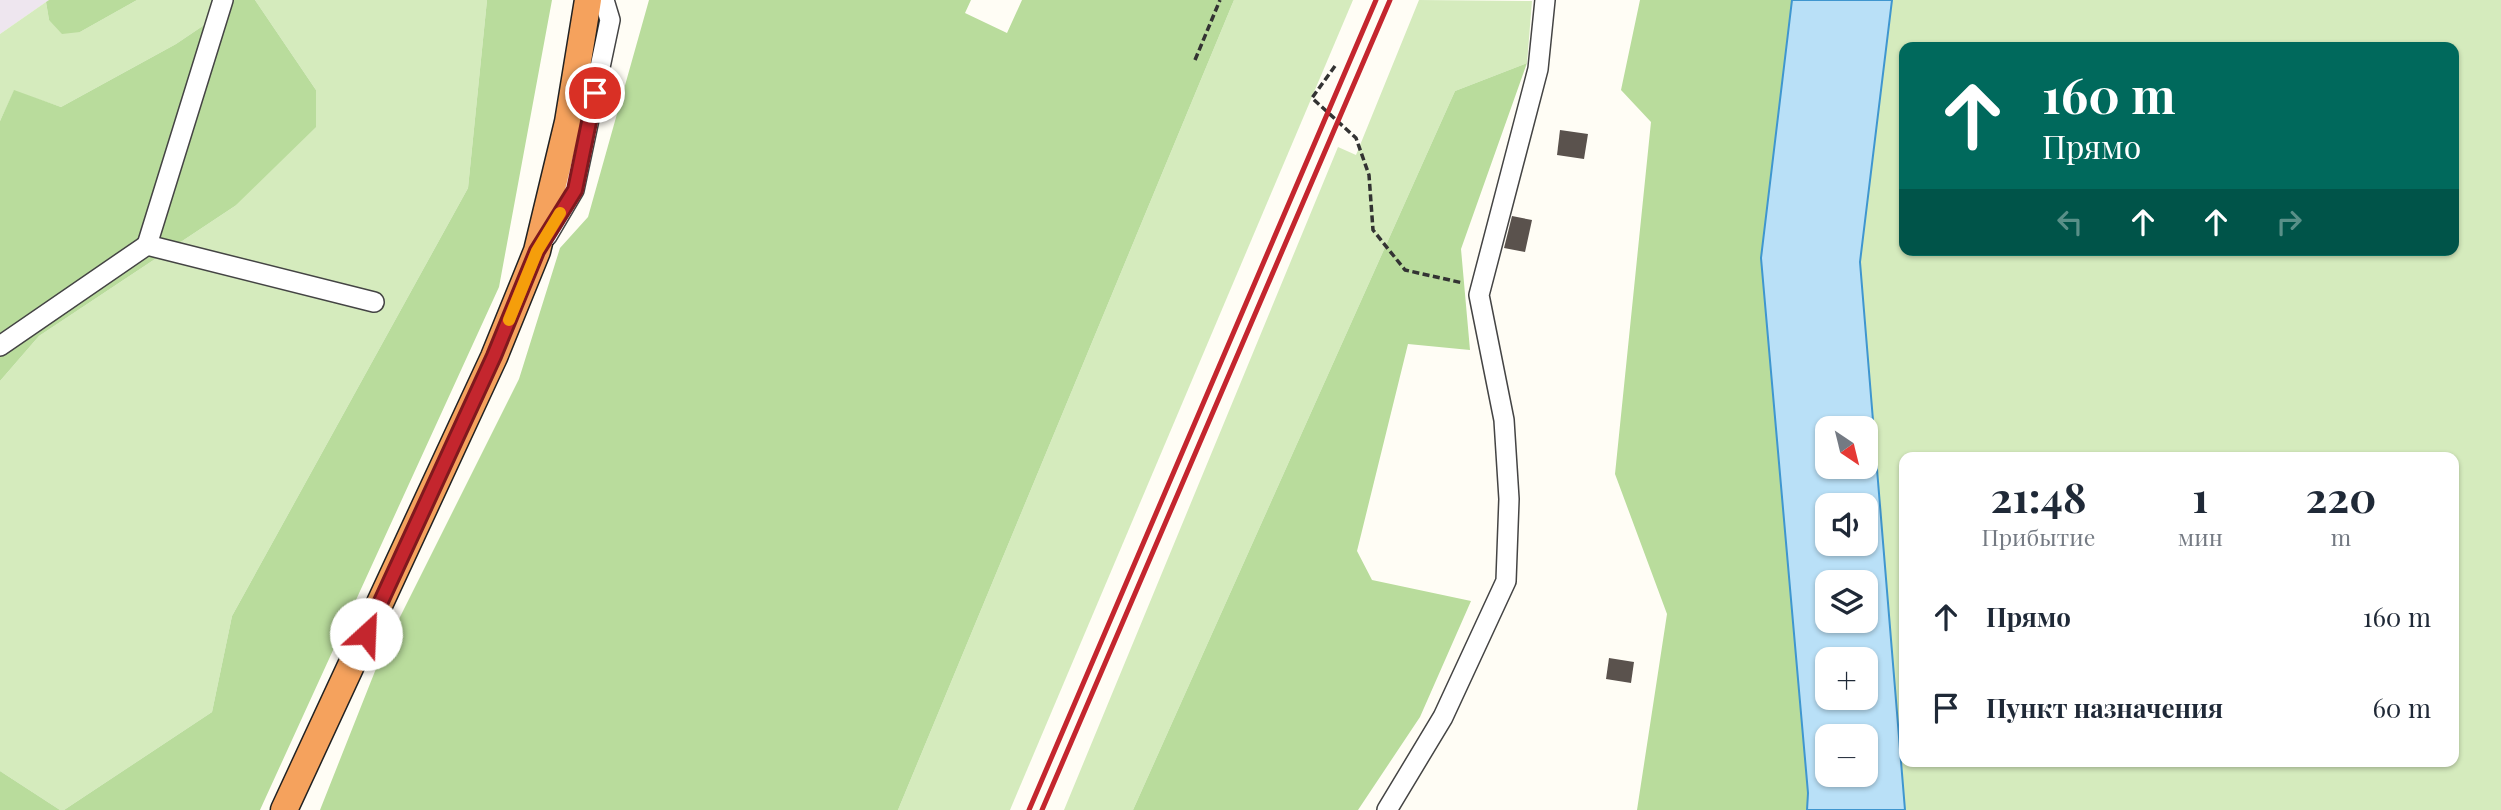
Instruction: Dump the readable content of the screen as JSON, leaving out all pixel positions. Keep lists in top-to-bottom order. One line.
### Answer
{"north":"bottom right","page":{"turn":["160 m","Прямо"],"map_buttons":["+","−"],"eta":["21:48","Прибытие","1","мин","220","m"],"list":[{"name":"Прямо","value":"160 m"},{"name":"Пункт назначения","value":"60 m"}]}}
